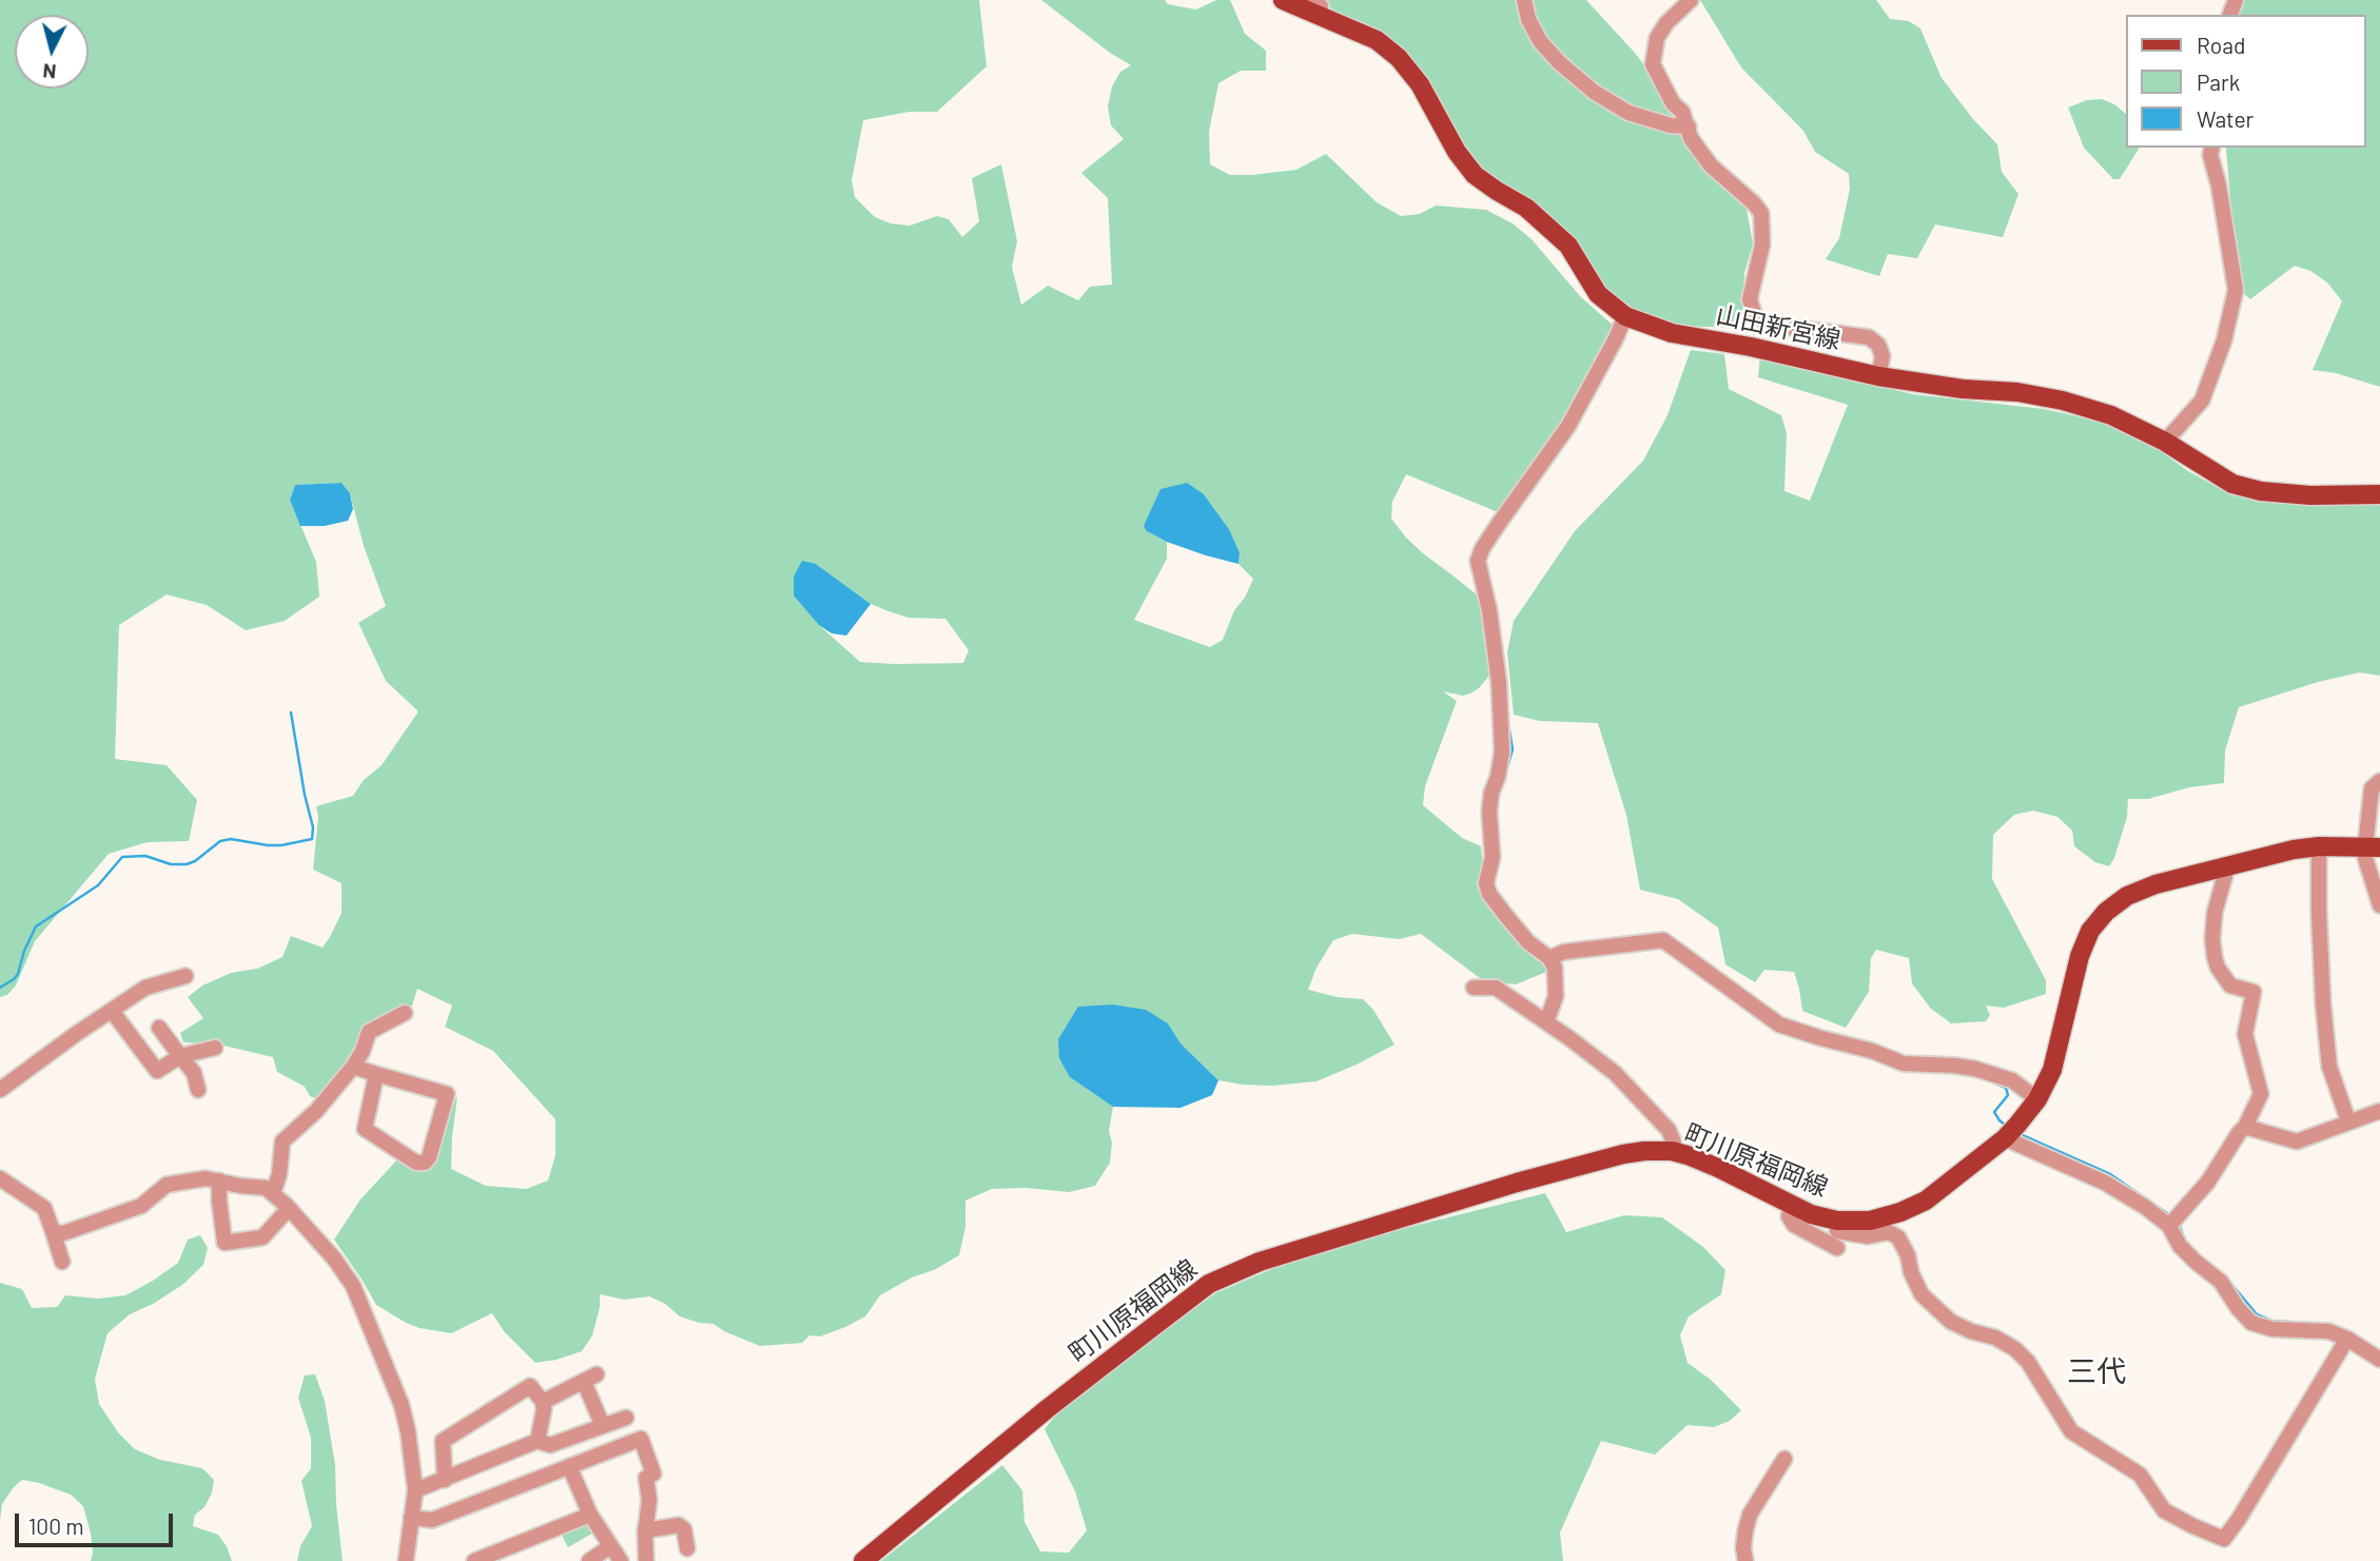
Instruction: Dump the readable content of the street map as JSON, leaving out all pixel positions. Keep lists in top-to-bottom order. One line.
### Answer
{"streets":{"main road":["山田新宮線","町川原福岡線"]},"districts":["三代"],"legend":["Road","Park","Water"],"scale_bar":"100 m","north":"bottom"}
